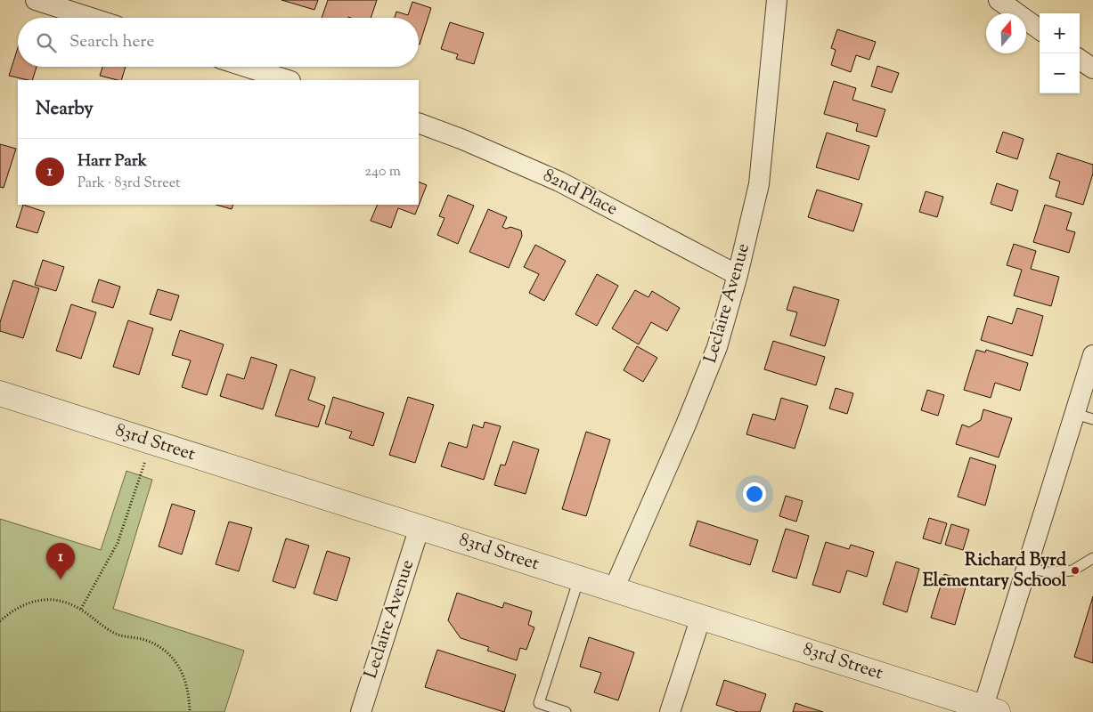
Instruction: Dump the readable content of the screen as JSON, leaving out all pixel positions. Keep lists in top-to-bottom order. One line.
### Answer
{"streets":{"street":["82nd Place","Leclaire Avenue","83rd Street"]},"crossings":[["82nd Place","Leclaire Avenue"],["Leclaire Avenue","83rd Street"]],"places":["Richard Byrd Elementary School"],"north":"top","page":{"map_buttons":["+","−"],"search":"Search here","heading":"Nearby","list":[{"mark":"1","name":"Harr Park","note":"Park · 83rd Street","value":"240 m"}],"pins":"1"}}
